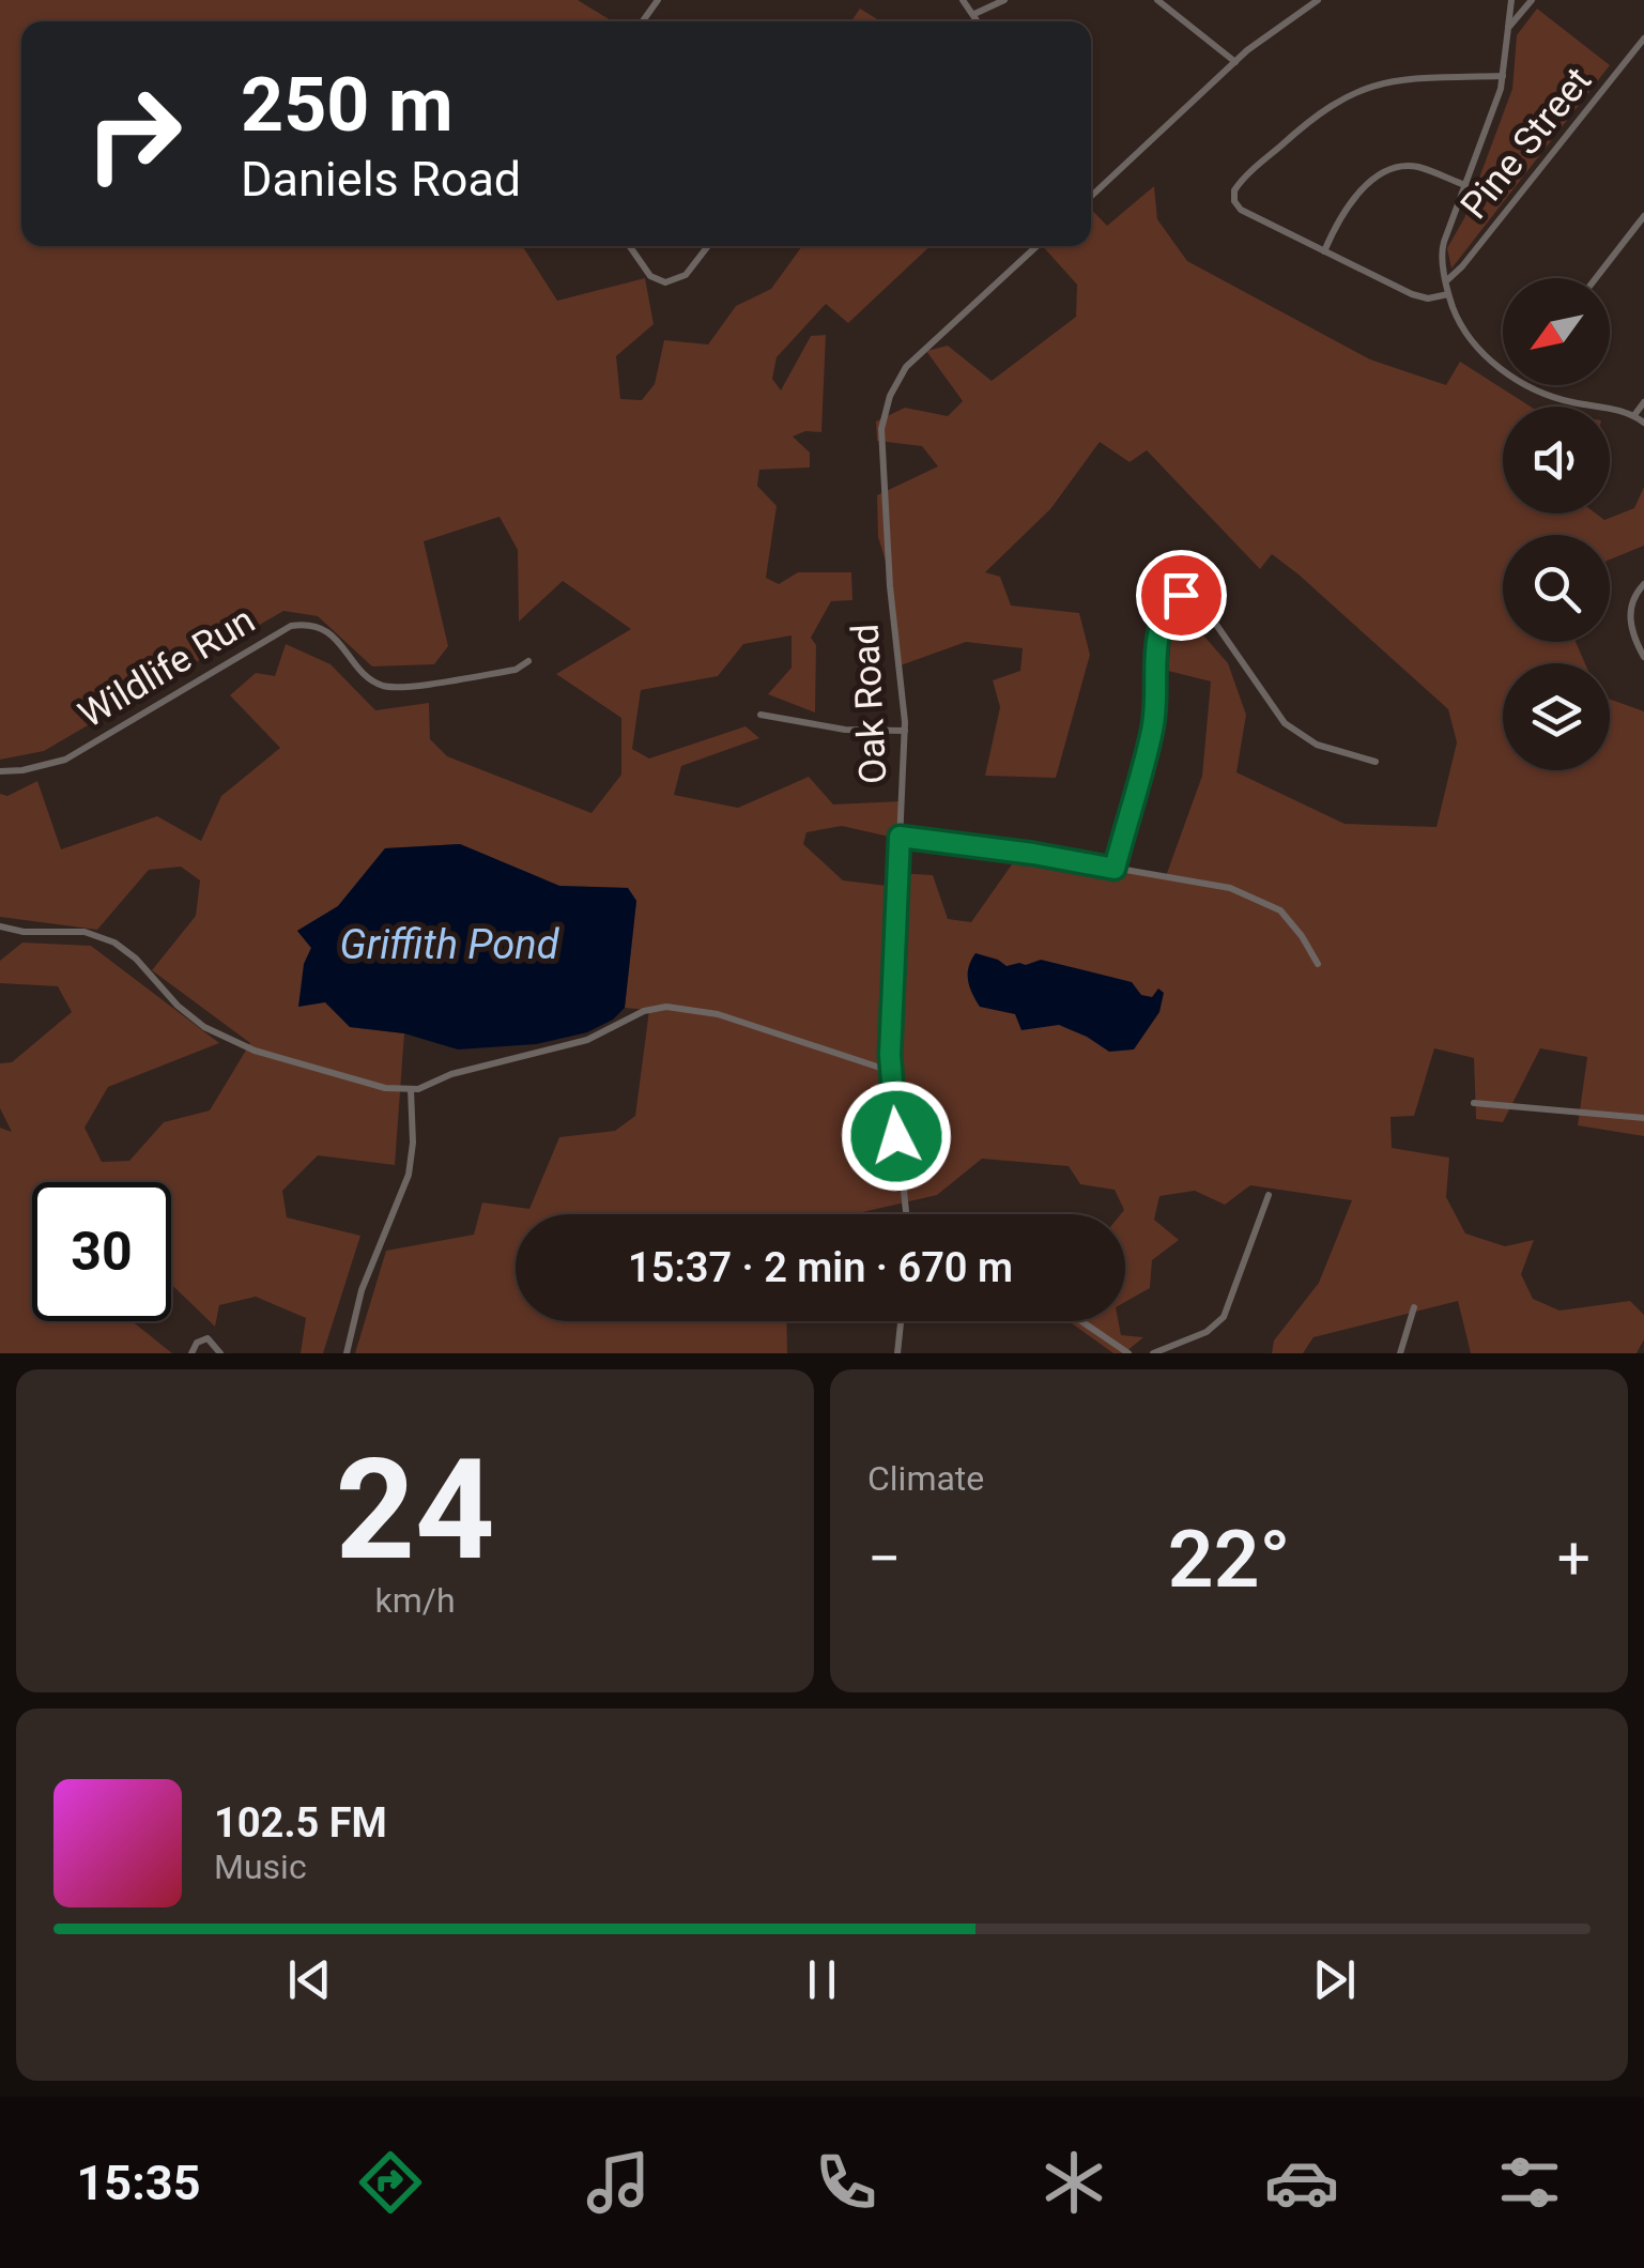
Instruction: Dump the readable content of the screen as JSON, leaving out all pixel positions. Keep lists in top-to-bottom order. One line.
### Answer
{"streets":{"street":["Pine Street","Wildlife Run","Oak Road"]},"water":["Griffith Pond"],"north":"bottom left","page":{"turn":["250 m","Daniels Road"],"limit":"30","trip":"15:37 · 2 min · 670 m","tile":[["24","km/h"],"Climate"],"heat":["−","22°","+"],"song":["102.5 FM","Music"],"tabs":"15:35"}}
